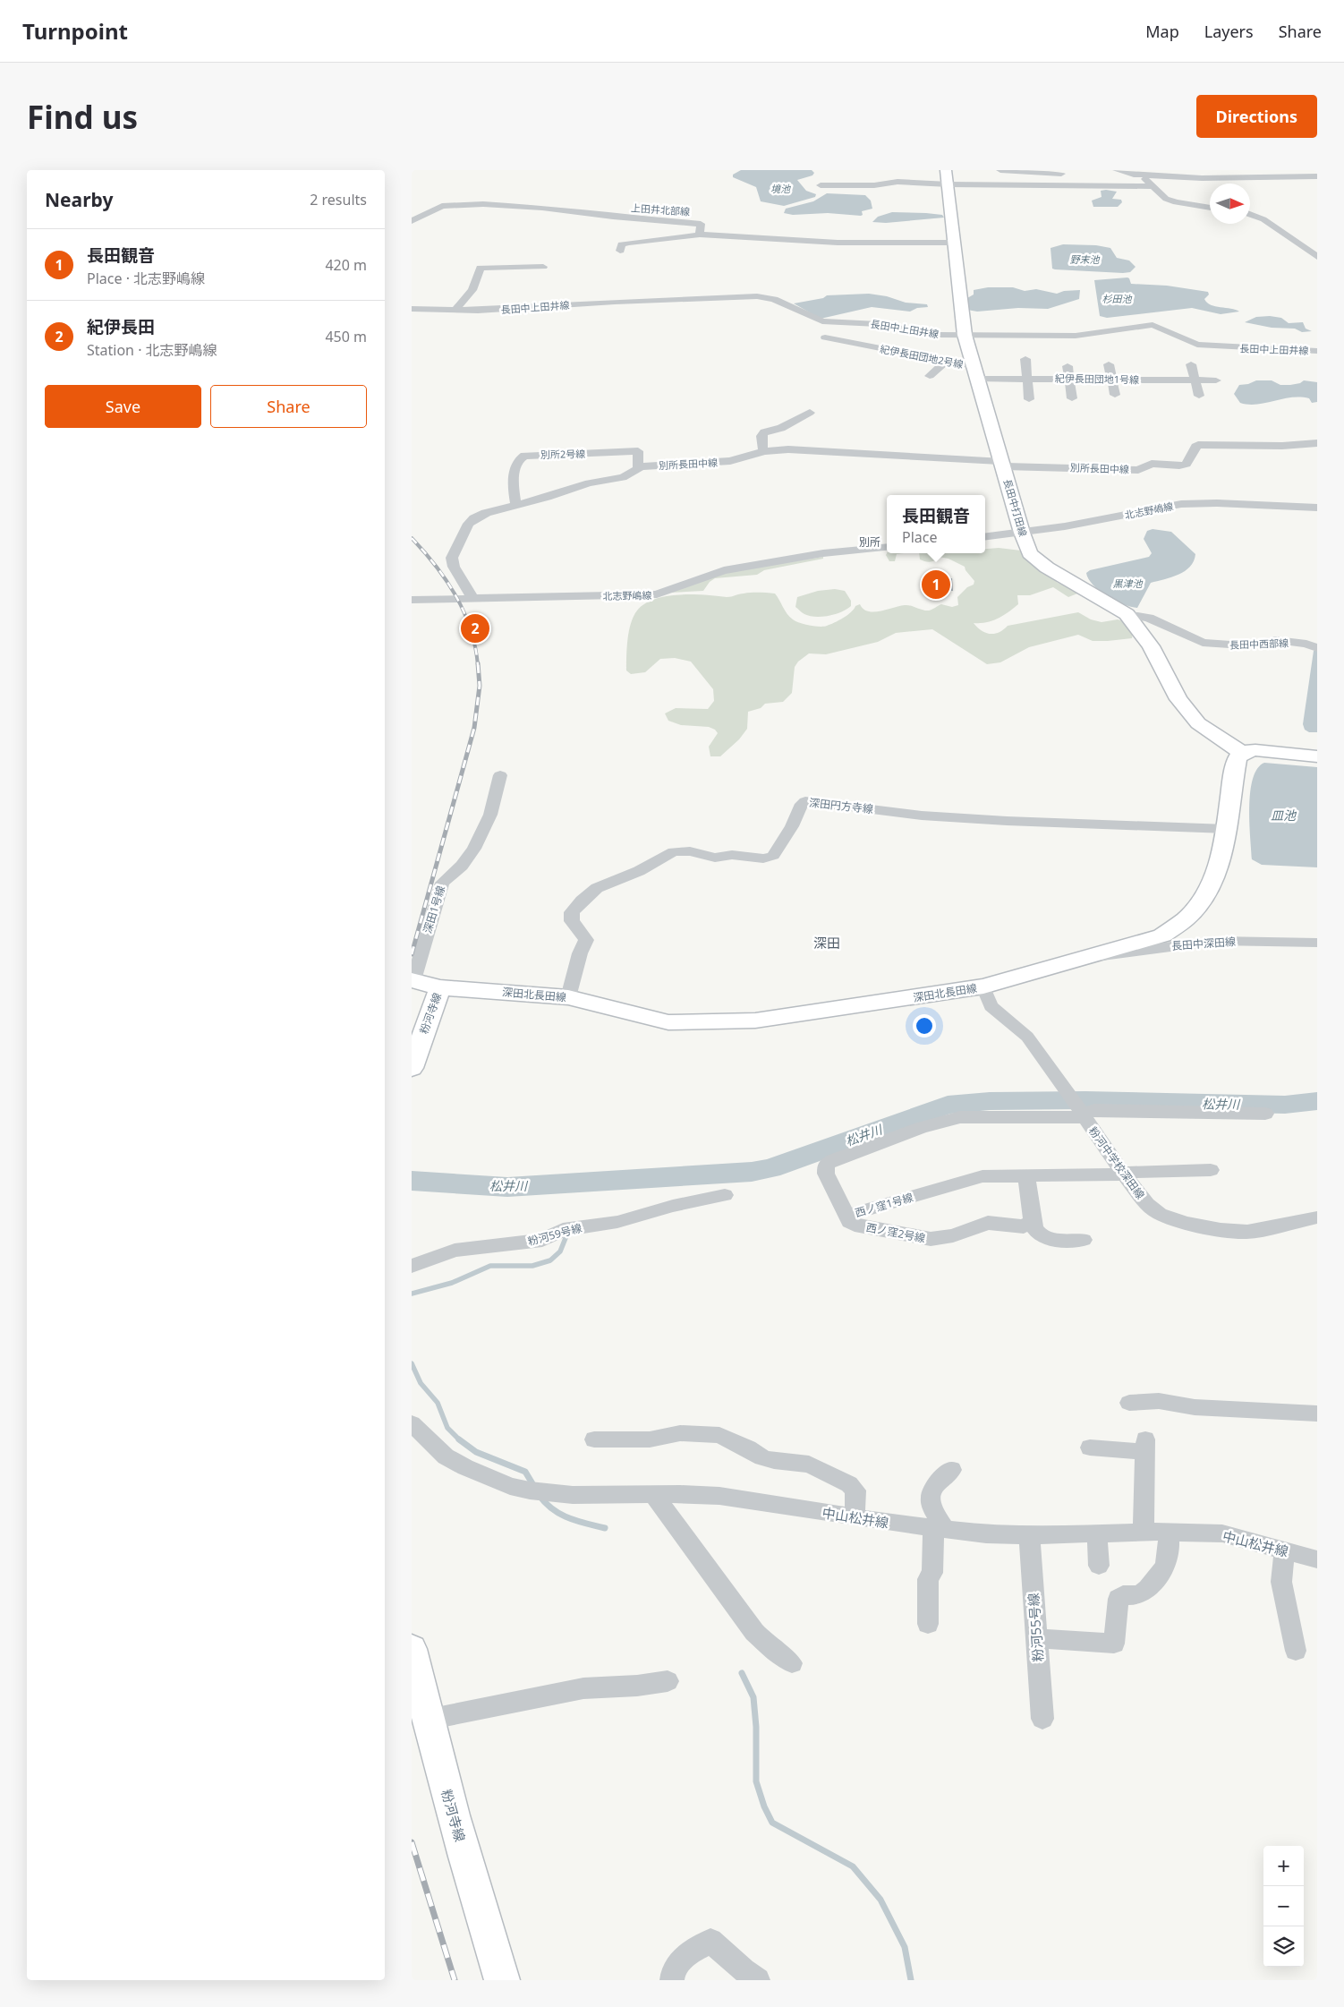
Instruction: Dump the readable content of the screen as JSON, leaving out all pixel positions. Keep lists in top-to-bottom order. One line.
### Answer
{"streets":{"street":["上田井北部線","長田中上田井線","紀伊長田団地2号線","紀伊長田団地1号線","別所2号線","別所長田中線","長田中打田線","北志野嶋線","長田中西部線","深田円方寺線","深田1号線","長田中深田線","深田北長田線","粉河寺線","粉河中学校深田線","西ノ窪1号線","西ノ窪2号線","粉河59号線","中山松井線","粉河55号線"]},"crossings":[["長田中上田井線","紀伊長田団地2号線"],["長田中上田井線","長田中打田線"],["紀伊長田団地2号線","紀伊長田団地1号線"],["紀伊長田団地2号線","長田中打田線"],["紀伊長田団地1号線","長田中打田線"],["別所2号線","別所長田中線"],["別所長田中線","長田中打田線"],["別所長田中線","北志野嶋線"],["長田中打田線","北志野嶋線"],["長田中打田線","長田中西部線"],["長田中打田線","深田北長田線"],["深田円方寺線","深田北長田線"],["深田1号線","粉河寺線"],["長田中深田線","深田北長田線"],["深田北長田線","粉河寺線"],["深田北長田線","粉河中学校深田線"],["粉河中学校深田線","西ノ窪1号線"],["西ノ窪1号線","西ノ窪2号線"],["中山松井線","粉河55号線"]],"districts":["別所","深田"],"water":["境池","野末池","杉田池","黒津池","皿池","松井川"],"north":"right","page":{"header":"Turnpoint","nav":["Map","Layers","Share"],"buttons":["Directions",["Save","Share"]],"title":"Find us","heading":["Nearby","2 results"],"list":[{"mark":"1","name":"長田観音","note":"Place · 北志野嶋線","value":"420 m"},{"mark":"2","name":"紀伊長田","note":"Station · 北志野嶋線","value":"450 m"}],"popup":["長田観音","Place"],"pins":["1","2"],"map_buttons":["+","−"]}}
